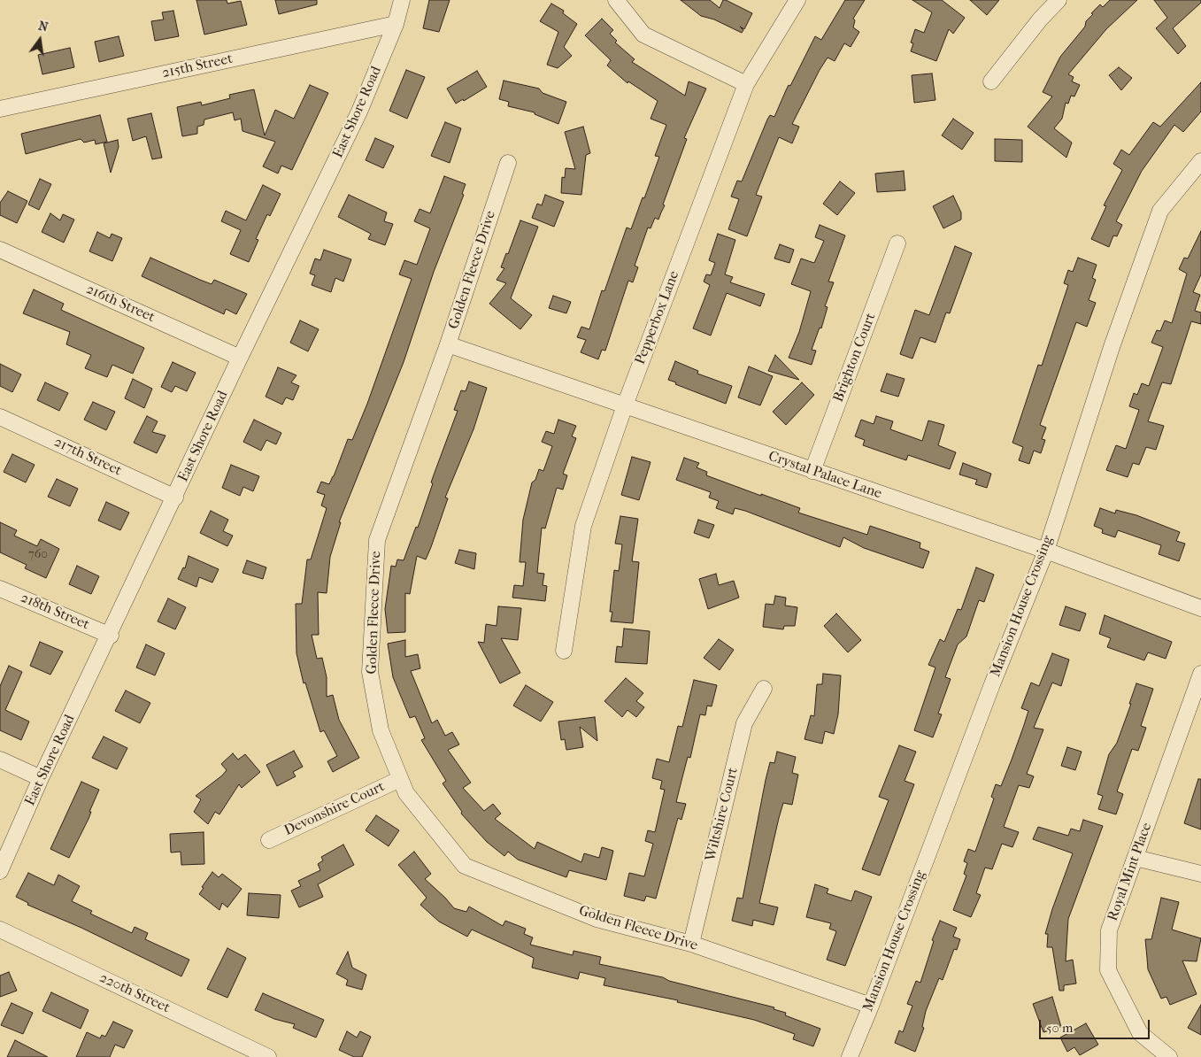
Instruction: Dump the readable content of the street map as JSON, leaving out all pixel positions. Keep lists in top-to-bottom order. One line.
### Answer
{"streets":{"street":["215th Street","East Shore Road","Golden Fleece Drive","216th Street","Pepperbox Lane","Brighton Court","217th Street","Crystal Palace Lane","Mansion House Crossing","218th Street","Devonshire Court","Wiltshire Court","Royal Mint Place","220th Street"]},"crossings":[["215th Street","East Shore Road"],["East Shore Road","216th Street"],["East Shore Road","217th Street"],["East Shore Road","218th Street"],["Golden Fleece Drive","Crystal Palace Lane"],["Golden Fleece Drive","Mansion House Crossing"],["Golden Fleece Drive","Devonshire Court"],["Golden Fleece Drive","Wiltshire Court"],["Pepperbox Lane","Crystal Palace Lane"],["Brighton Court","Crystal Palace Lane"],["Crystal Palace Lane","Mansion House Crossing"]],"house_numbers":["760"],"scale_bar":"50 m","north":"top"}
